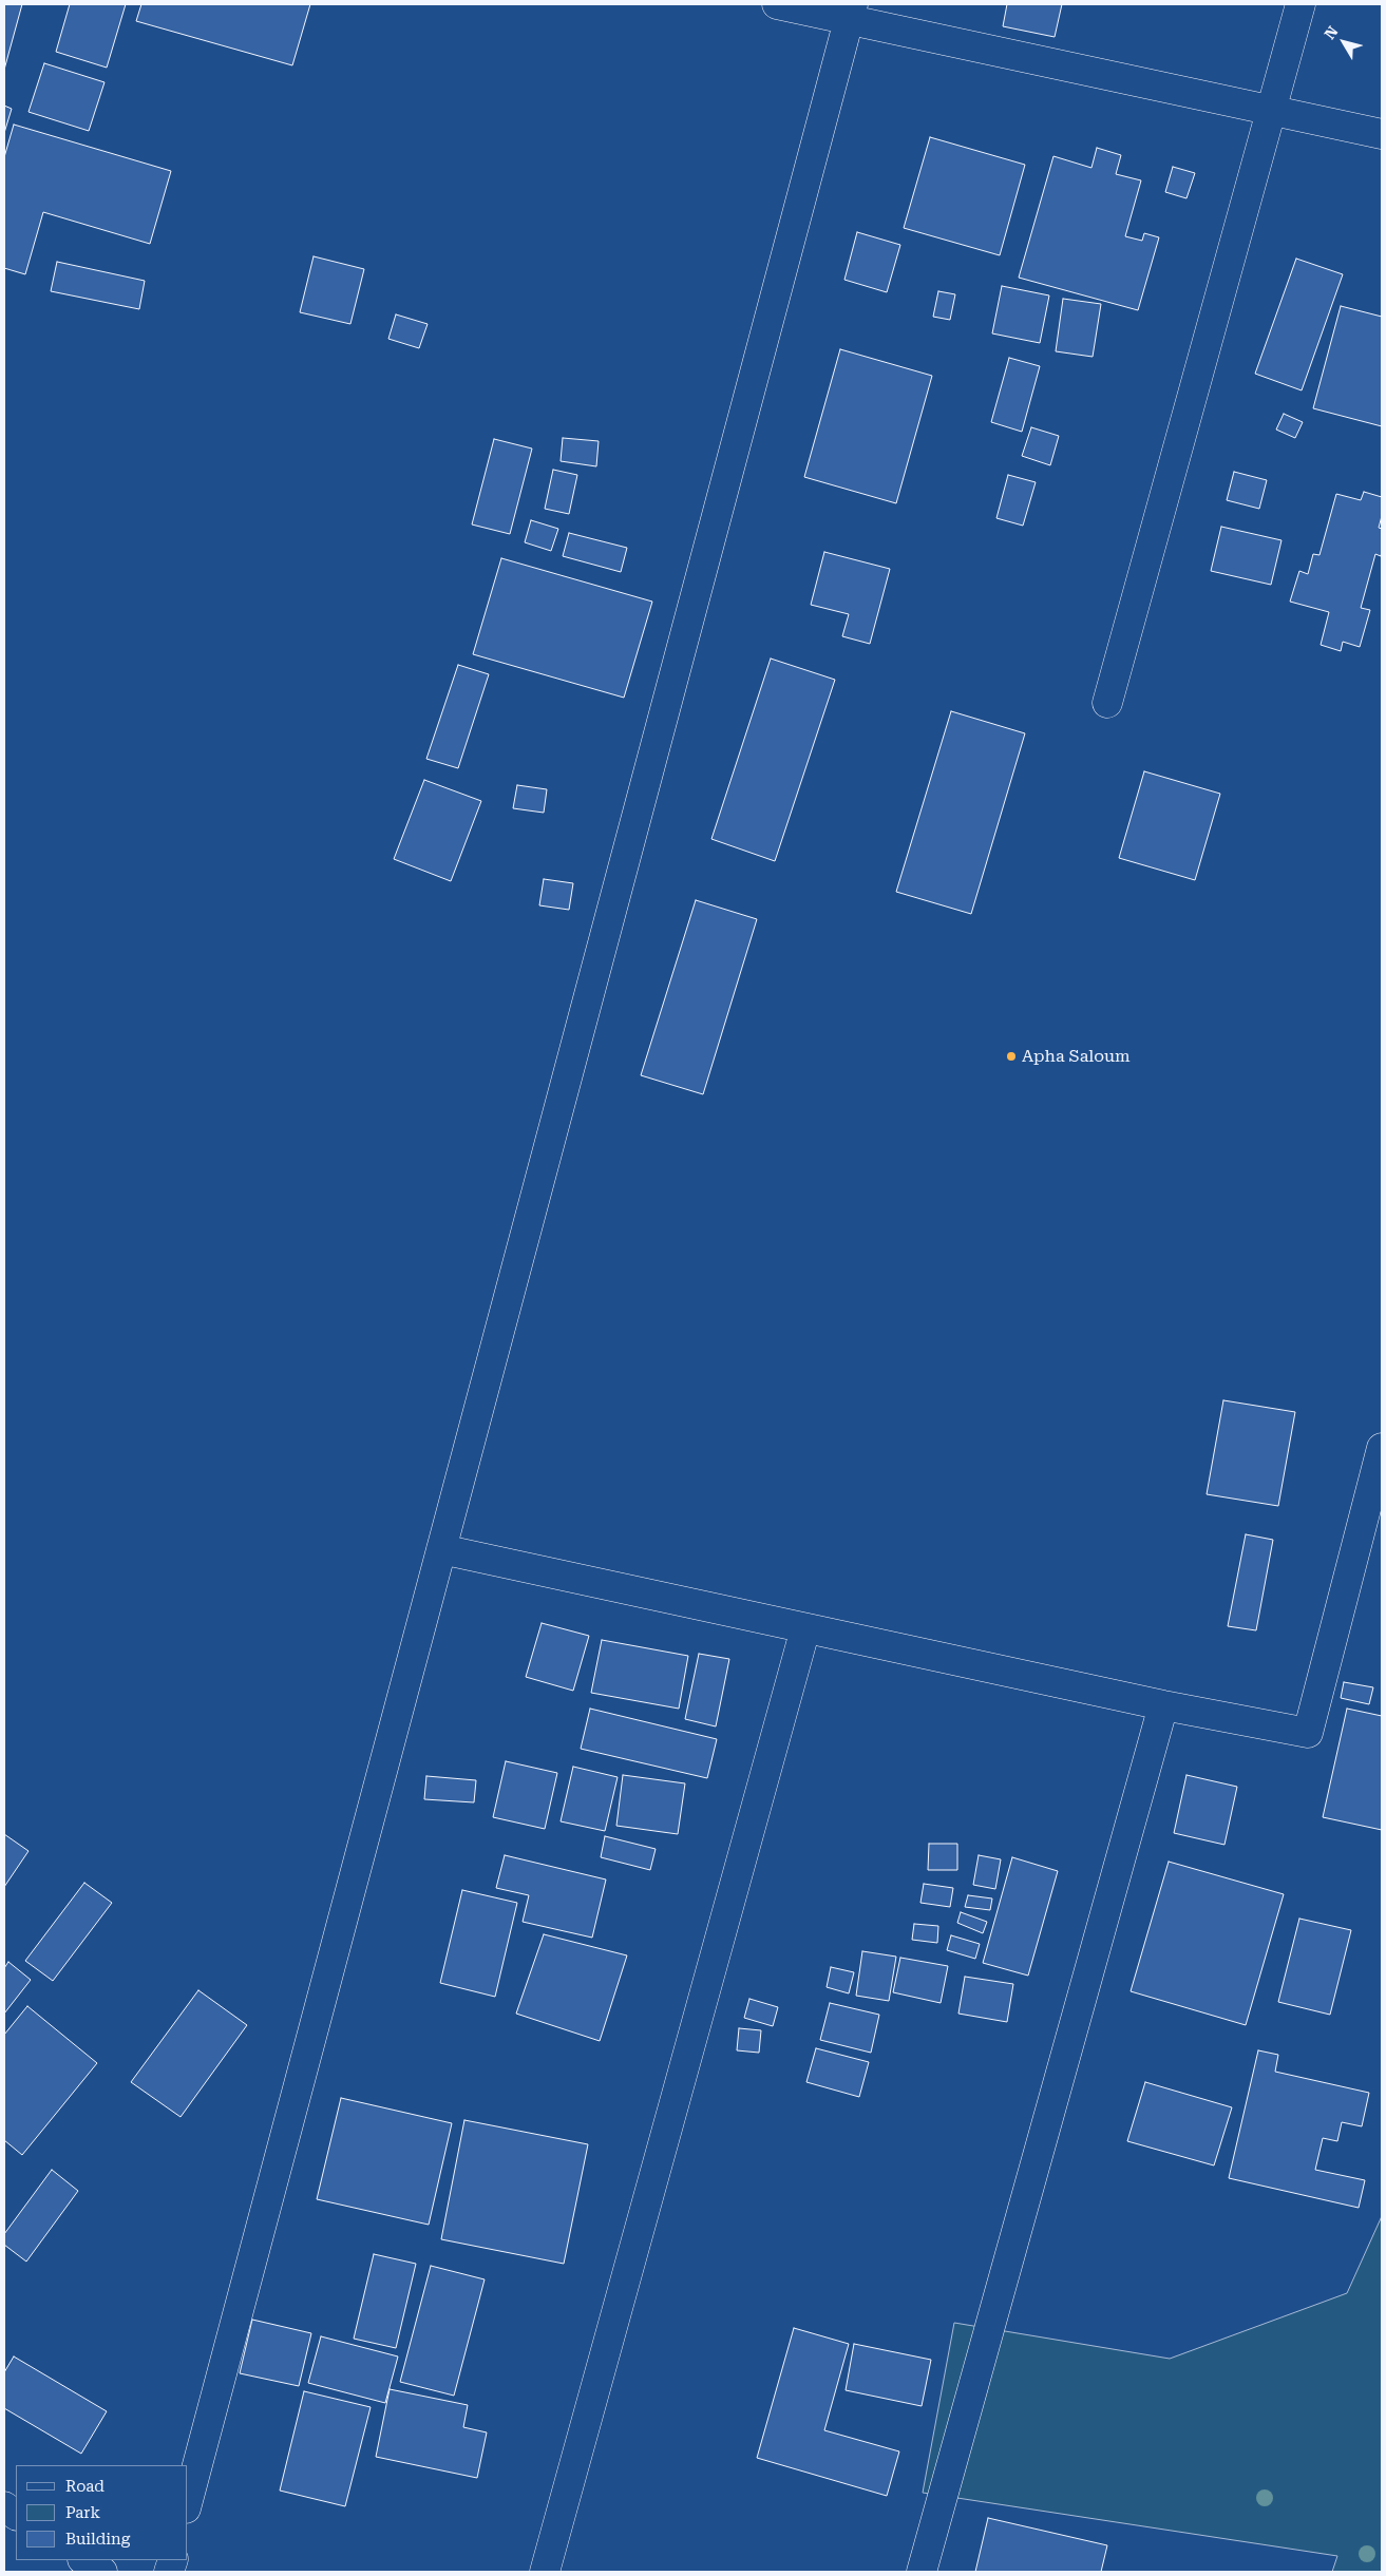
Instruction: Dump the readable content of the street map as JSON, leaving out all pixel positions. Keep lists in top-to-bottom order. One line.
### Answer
{"places":["Apha Saloum"],"legend":["Road","Park","Building"],"north":"top left"}
